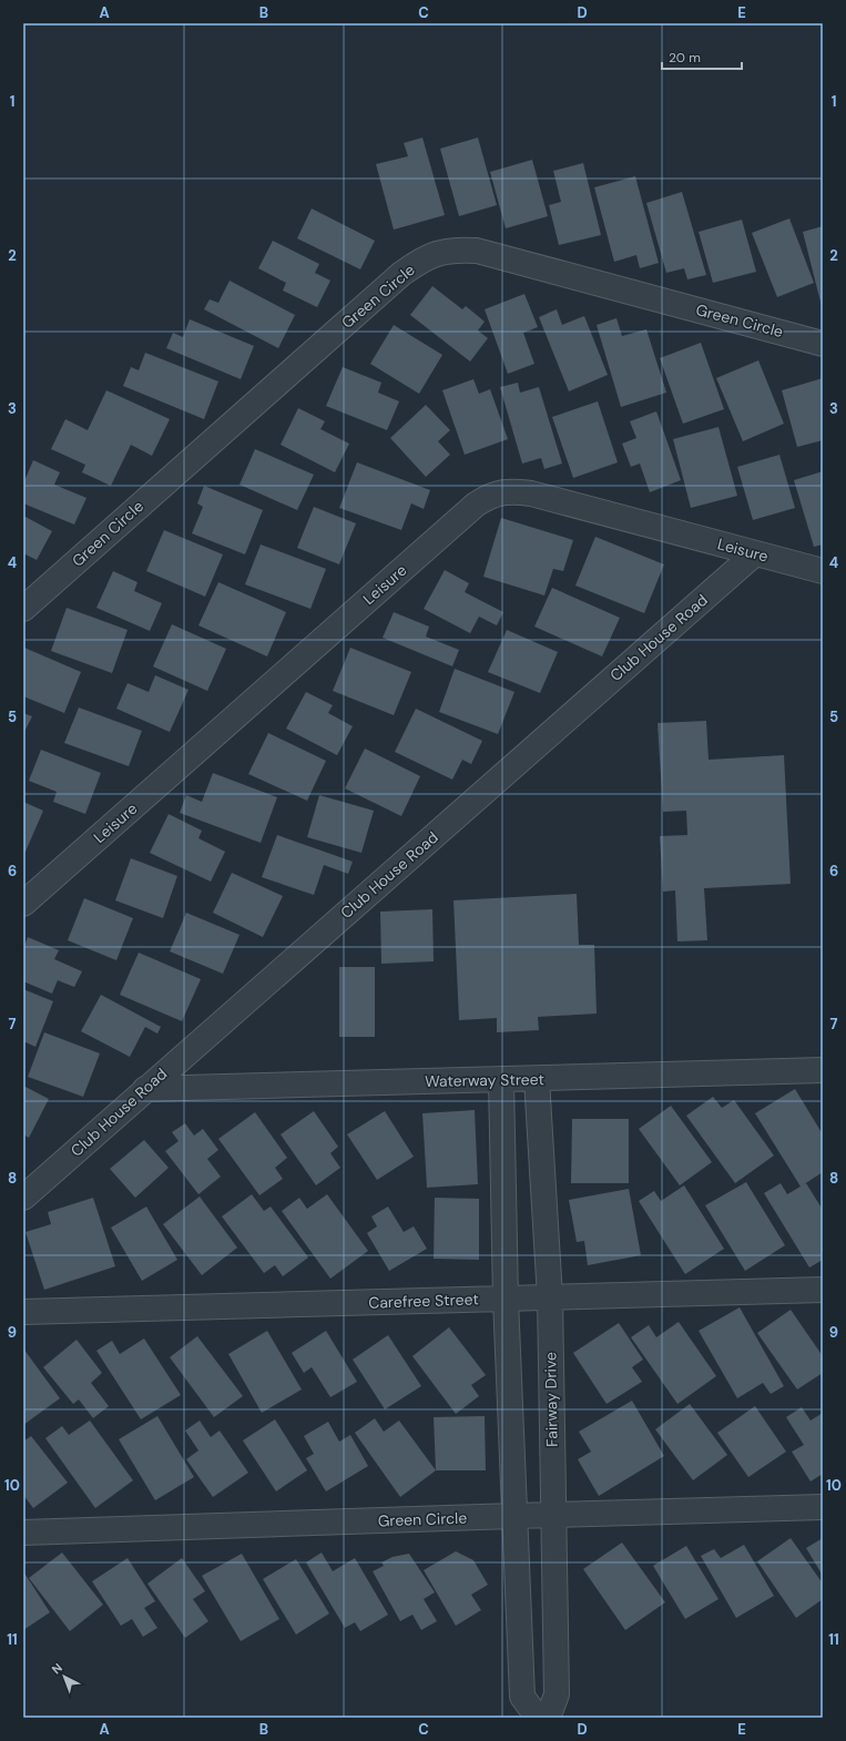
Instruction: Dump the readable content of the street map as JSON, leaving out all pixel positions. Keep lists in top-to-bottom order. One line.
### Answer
{"streets":{"street":["Green Circle","Leisure","Club House Road","Waterway Street","Carefree Street","Fairway Drive"]},"crossings":[["Green Circle","Fairway Drive"],["Leisure","Club House Road"],["Club House Road","Waterway Street"],["Waterway Street","Fairway Drive"],["Carefree Street","Fairway Drive"]],"scale_bar":"20 m","north":"top left","grid":{"columns":["A","B","C","D","E"],"rows":["1","2","3","4","5","6","7","8","9","10","11"]}}
